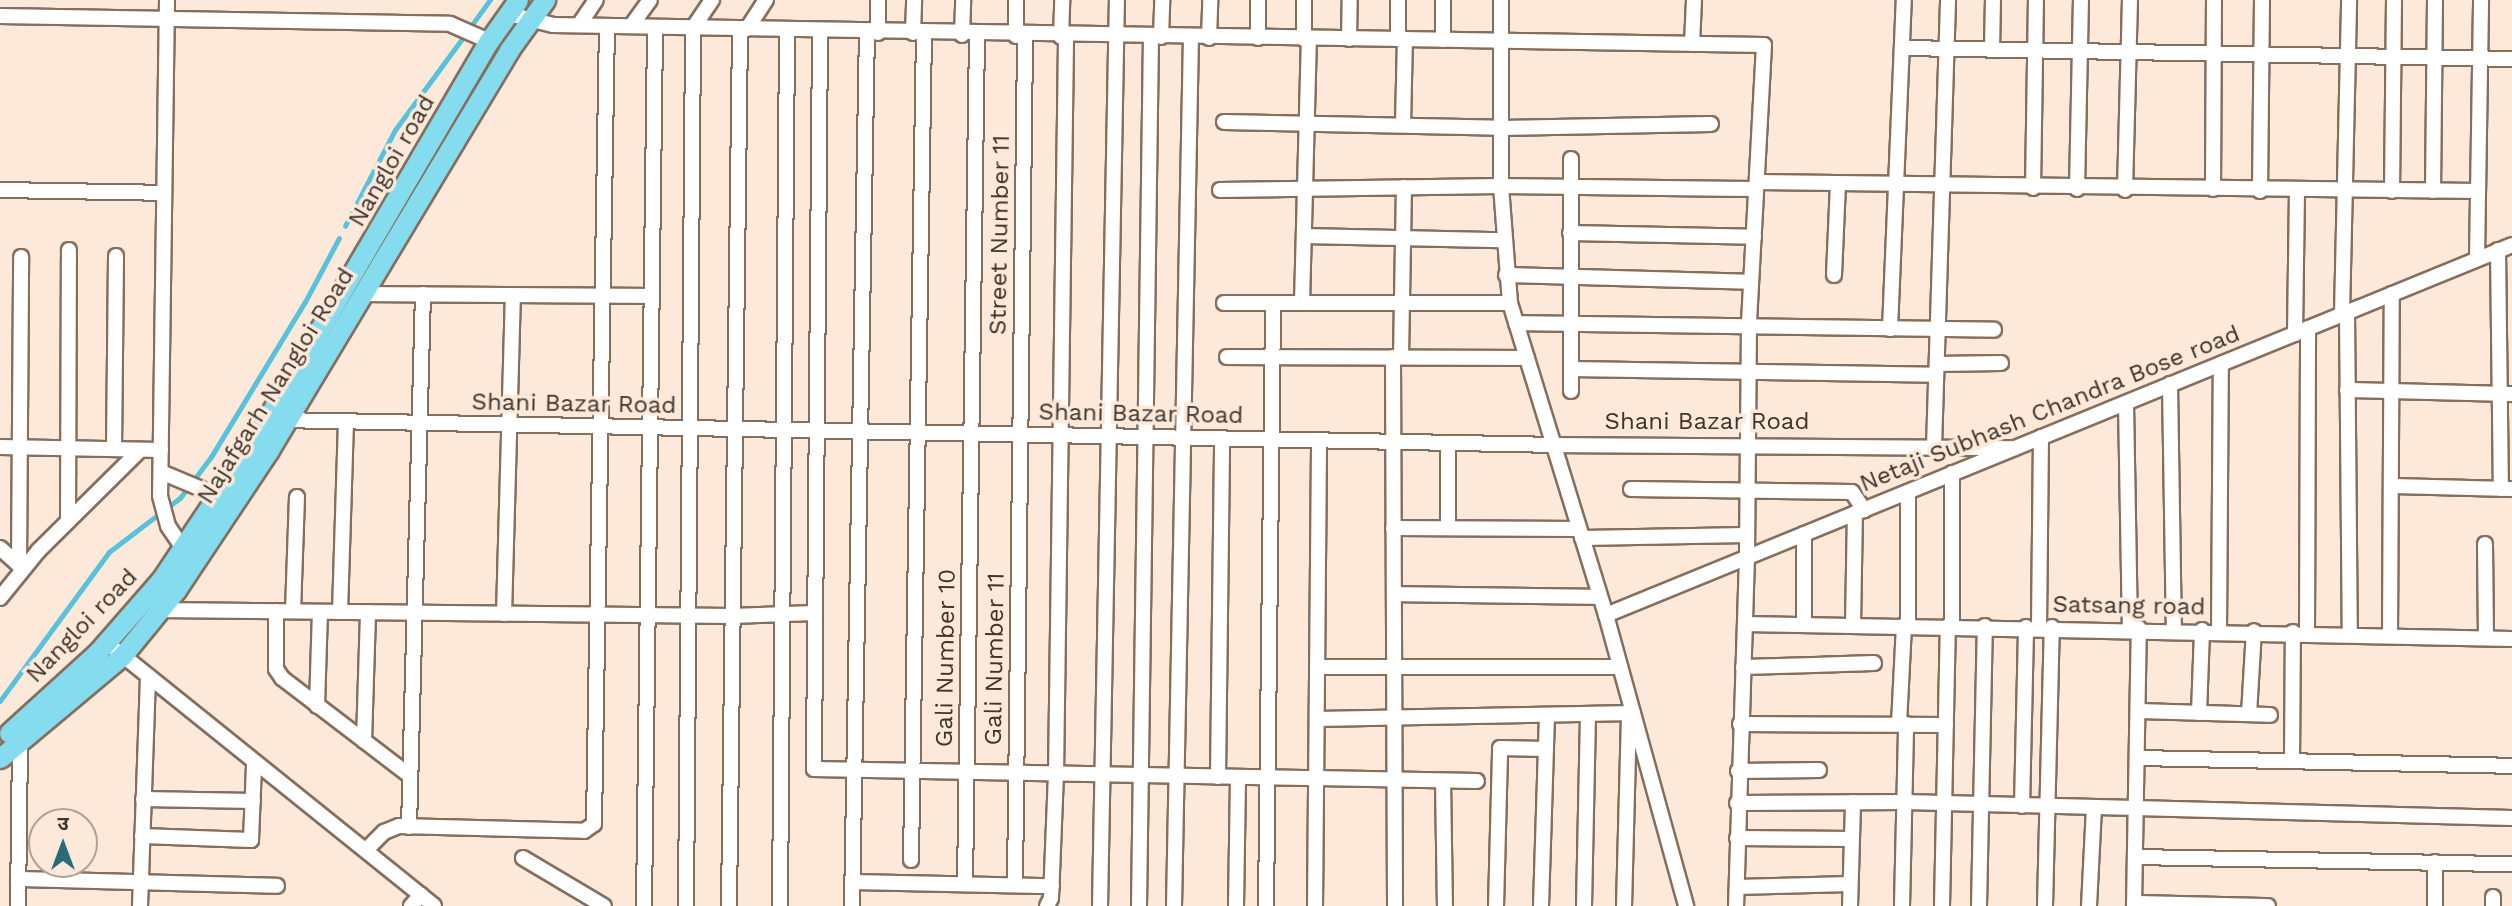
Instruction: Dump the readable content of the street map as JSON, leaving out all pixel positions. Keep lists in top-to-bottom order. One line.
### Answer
{"streets":{"main road":["Nangloi road","Najafgarh Nangloi Road"],"street":["Street Number 11","Shani Bazar Road","Netaji Subhash Chandra Bose road","Satsang road","Gali Number 10","Gali Number 11"]},"crossings":[["Nangloi road","Najafgarh Nangloi Road"],["Nangloi road","Shani Bazar Road"],["Street Number 11","Shani Bazar Road"],["Street Number 11","Gali Number 11"],["Najafgarh Nangloi Road","Shani Bazar Road"],["Shani Bazar Road","Netaji Subhash Chandra Bose road"],["Shani Bazar Road","Gali Number 10"],["Shani Bazar Road","Gali Number 11"]],"north":"top"}
